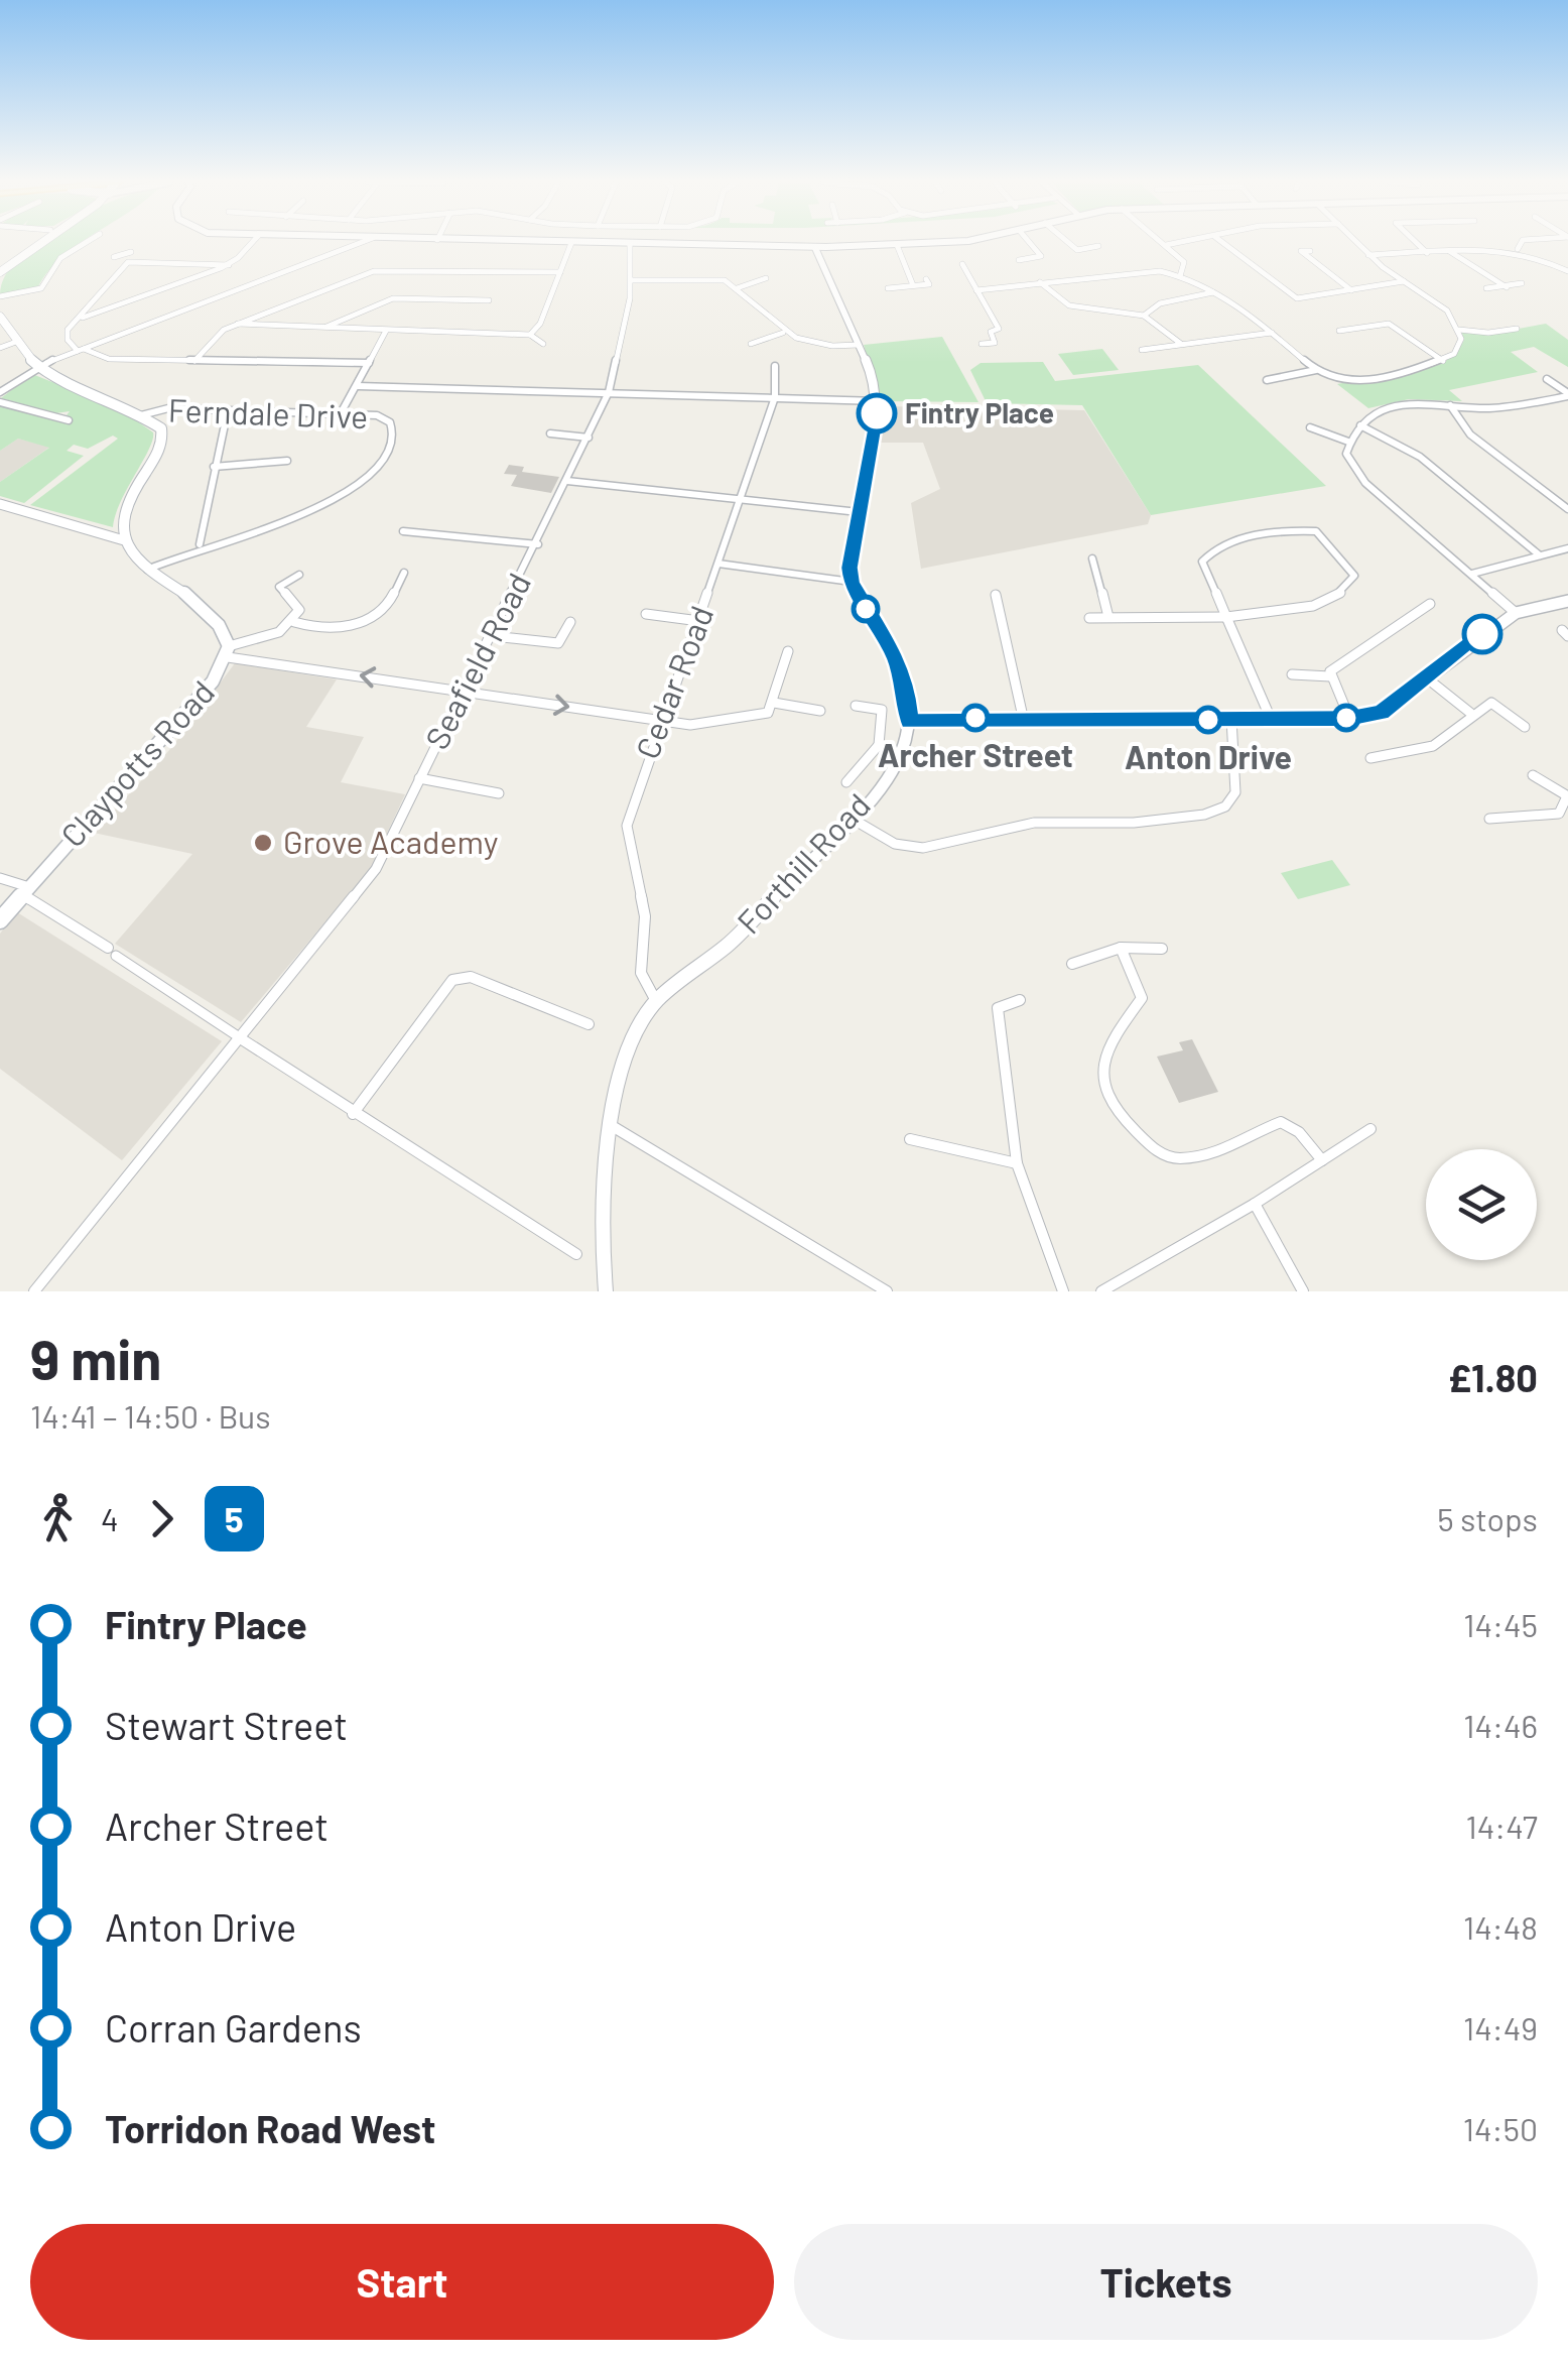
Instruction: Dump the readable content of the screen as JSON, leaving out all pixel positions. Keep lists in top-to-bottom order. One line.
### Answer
{"streets":{"main road":["Claypotts Road"],"street":["Ferndale Drive","Seafield Road","Cedar Road","Forthill Road"]},"crossings":[["Ferndale Drive","Claypotts Road"],["Cedar Road","Forthill Road"]],"places":["Fintry Place","Archer Street","Anton Drive","Grove Academy"],"lines":["bus line 5"],"page":{"heading":["9 min","14:41 – 14:50 · Bus","£1.80"],"legs":["4","5","5 stops"],"list":[{"name":"Fintry Place","value":"14:45"},{"name":"Stewart Street","value":"14:46"},{"name":"Archer Street","value":"14:47"},{"name":"Anton Drive","value":"14:48"},{"name":"Corran Gardens","value":"14:49"},{"name":"Torridon Road West","value":"14:50"}],"buttons":["Start","Tickets"]}}
